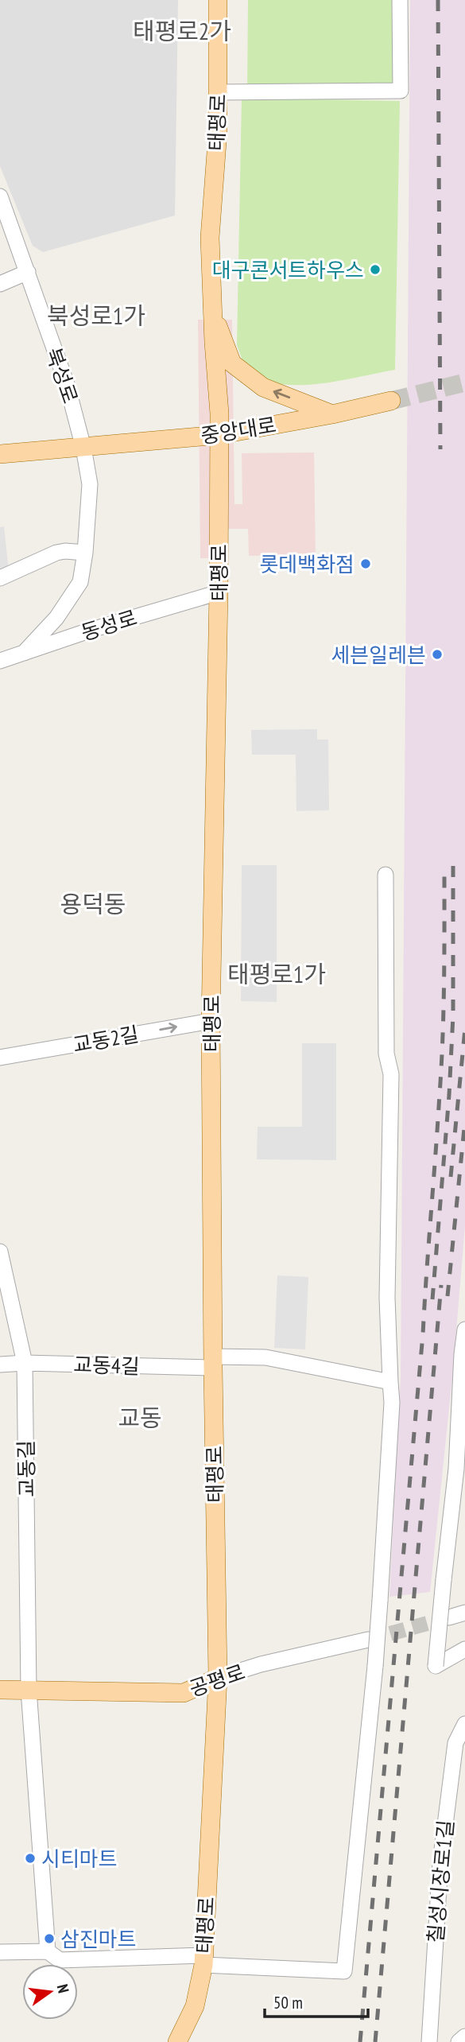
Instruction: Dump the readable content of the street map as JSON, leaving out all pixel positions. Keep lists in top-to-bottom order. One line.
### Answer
{"streets":{"main road":["태평로","중앙대로","공평로"],"street":["북성로","동성로","교동2길","교동4길","교동길","칠성시장로1길"]},"crossings":[["태평로","중앙대로"],["태평로","동성로"],["태평로","교동2길"],["태평로","교동4길"],["태평로","공평로"],["북성로","중앙대로"],["교동4길","교동길"],["교동길","공평로"]],"one_way":["교동2길"],"districts":["태평로2가","북성로1가","용덕동","태평로1가","교동"],"places":["대구콘서트하우스","롯데백화점","세븐일레븐","시티마트","삼진마트"],"scale_bar":"50 m","north":"right"}
